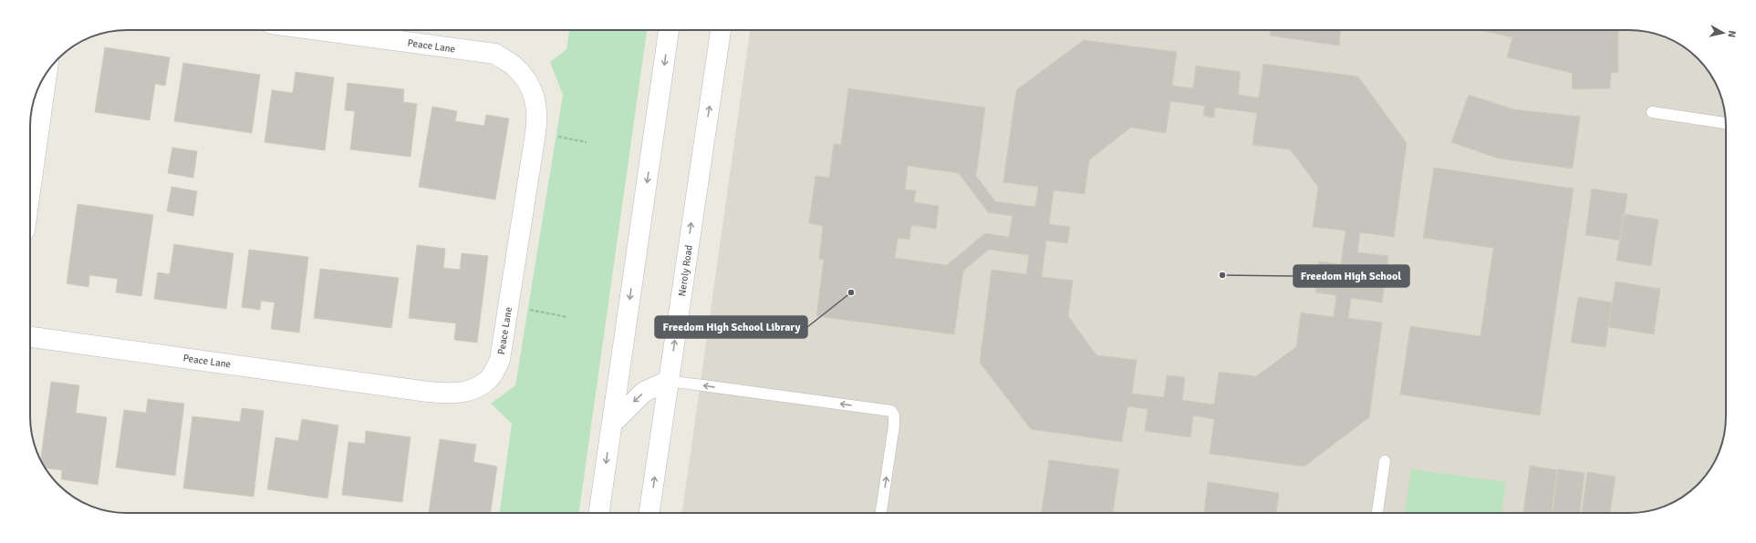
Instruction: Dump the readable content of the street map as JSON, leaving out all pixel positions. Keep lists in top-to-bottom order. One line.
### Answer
{"streets":{"street":["Peace Lane","Neroly Road"]},"places":["Freedom High School","Freedom High School Library"],"north":"right"}
